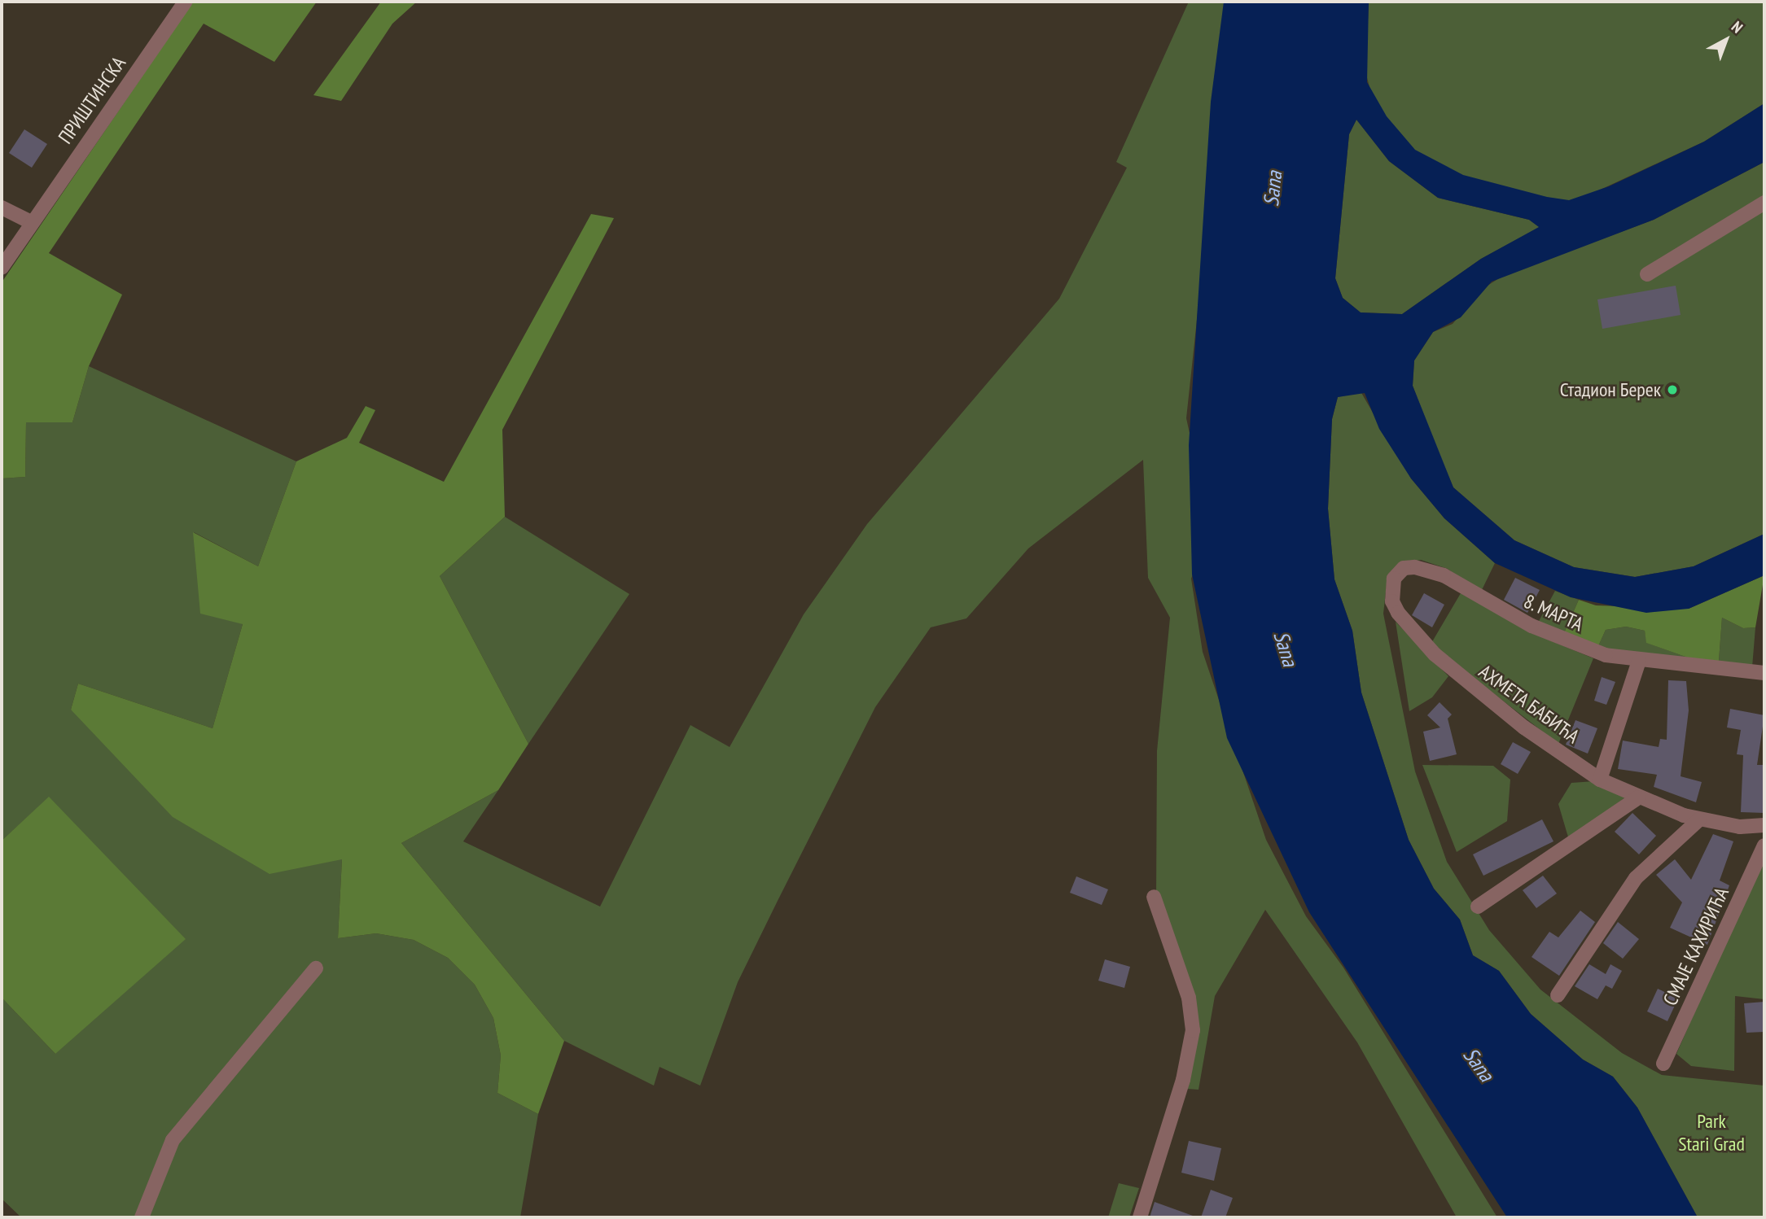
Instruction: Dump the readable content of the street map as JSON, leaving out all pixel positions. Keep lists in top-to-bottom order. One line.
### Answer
{"streets":{"street":["ПРИШТИНСКА","8. МАРТА","АХМЕТА БАБИЋА","СМAЈЕ КАХИРИЋА"]},"crossings":[["8. МАРТА","АХМЕТА БАБИЋА"]],"water":["Sana"],"parks":["Park Stari Grad"],"places":["Стадион Берек"],"north":"top right"}
